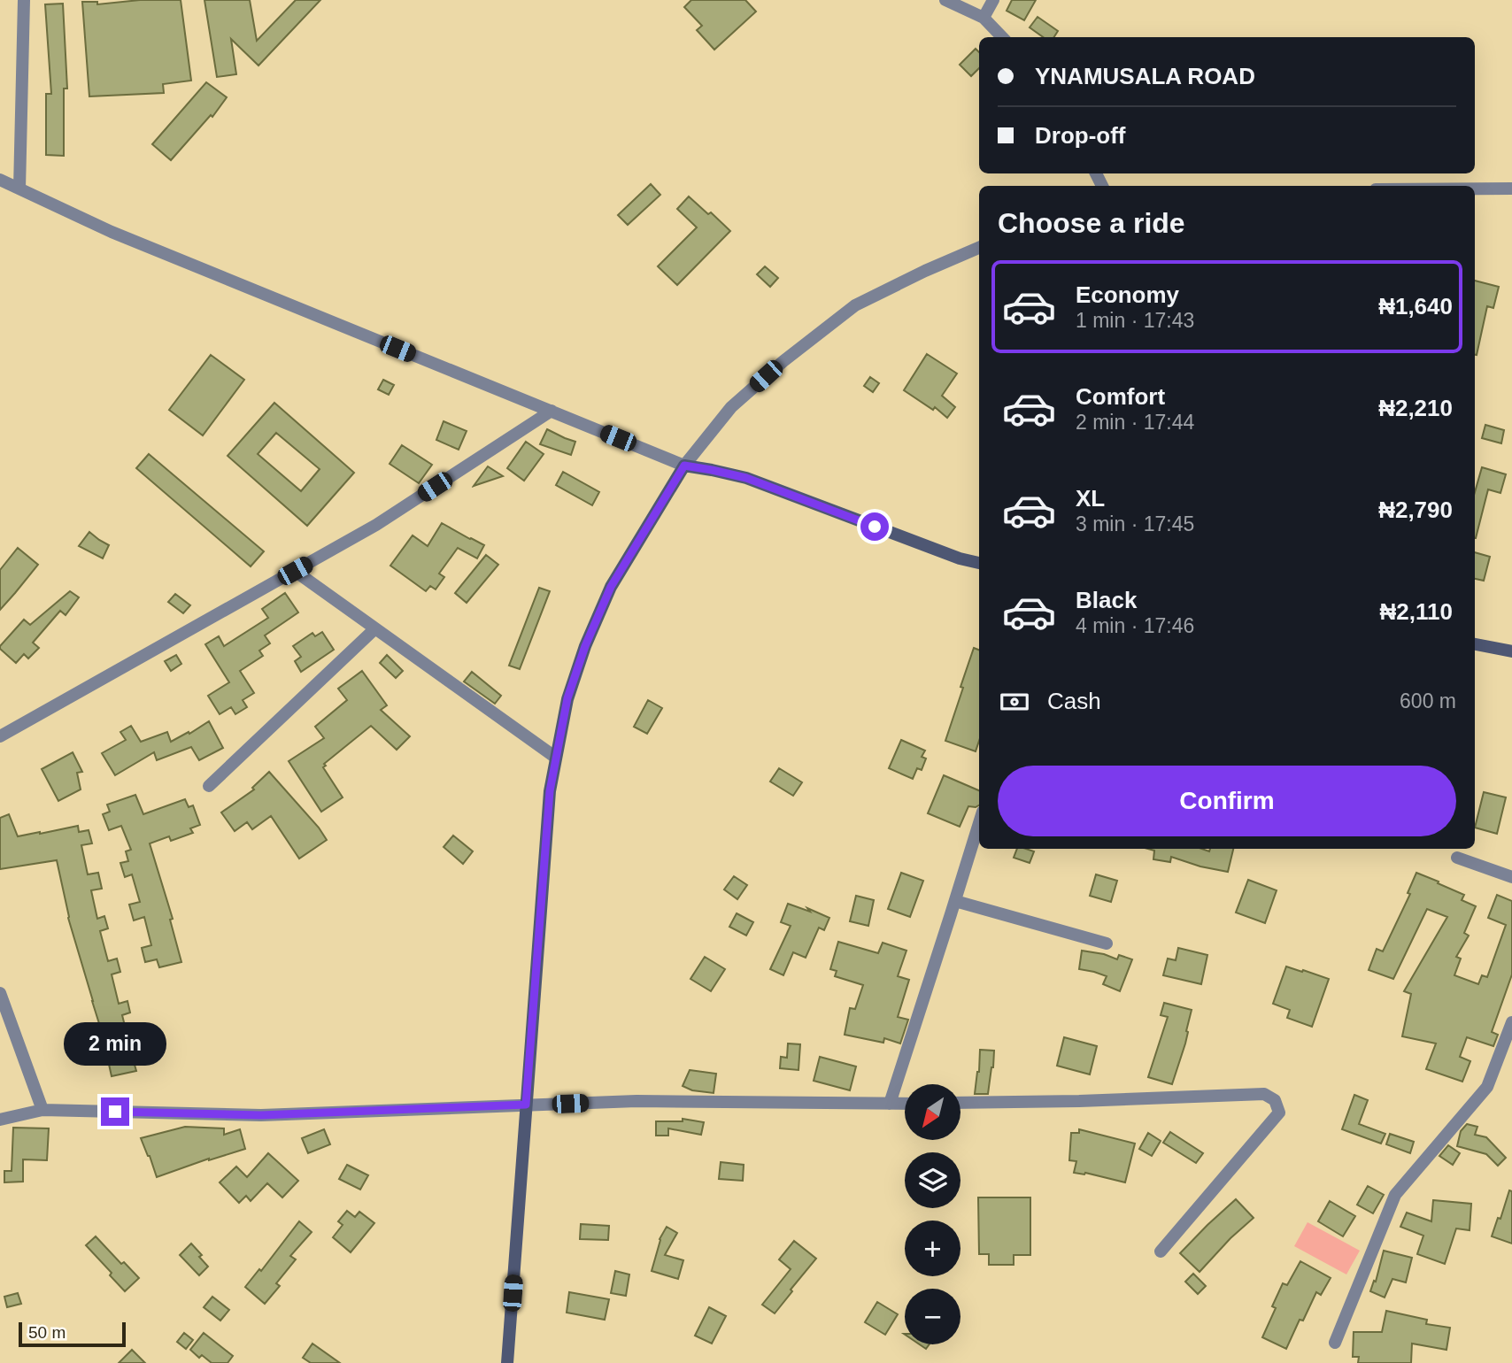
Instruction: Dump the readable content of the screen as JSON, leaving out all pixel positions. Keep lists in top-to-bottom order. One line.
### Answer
{"scale_bar":"50 m","north":"bottom left","page":{"banner":["YNAMUSALA ROAD","Drop-off"],"heading":"Choose a ride","list":[{"name":"Economy","note":"1 min · 17:43","value":"₦1,640"},{"name":"Comfort","note":"2 min · 17:44","value":"₦2,210"},{"name":"XL","note":"3 min · 17:45","value":"₦2,790"},{"name":"Black","note":"4 min · 17:46","value":"₦2,110"}],"pay":["Cash","600 m"],"buttons":"Confirm","bubble":"2 min","map_buttons":["+","−"],"scale":"50 m"}}
